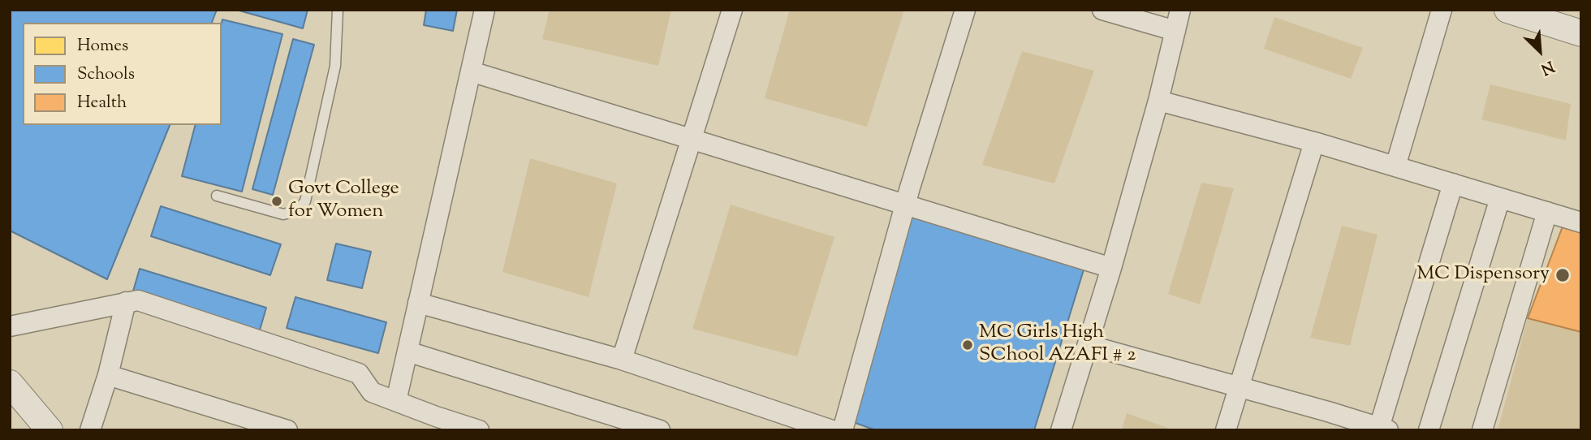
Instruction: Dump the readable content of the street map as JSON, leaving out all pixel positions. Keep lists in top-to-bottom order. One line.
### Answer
{"places":["Govt College for Women","MC Dispensory","MC Girls High SChool AZAFI # 2"],"legend":["Homes","Schools","Health"],"north":"bottom right"}
